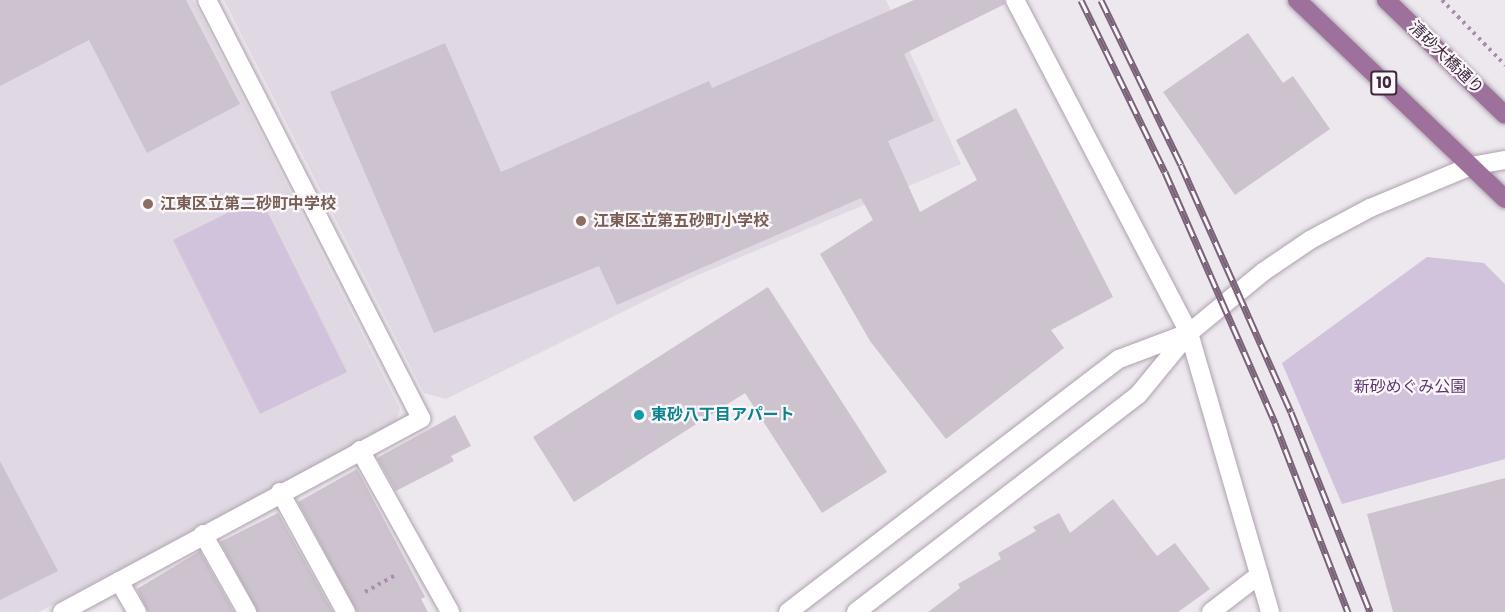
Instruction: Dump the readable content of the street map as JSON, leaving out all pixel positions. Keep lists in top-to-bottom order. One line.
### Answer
{"streets":{"main road":["清砂大橋通り","10"]},"parks":["新砂めぐみ公園"],"places":["江東区立第二砂町中学校","江東区立第五砂町小学校","東砂八丁目アパート"]}
